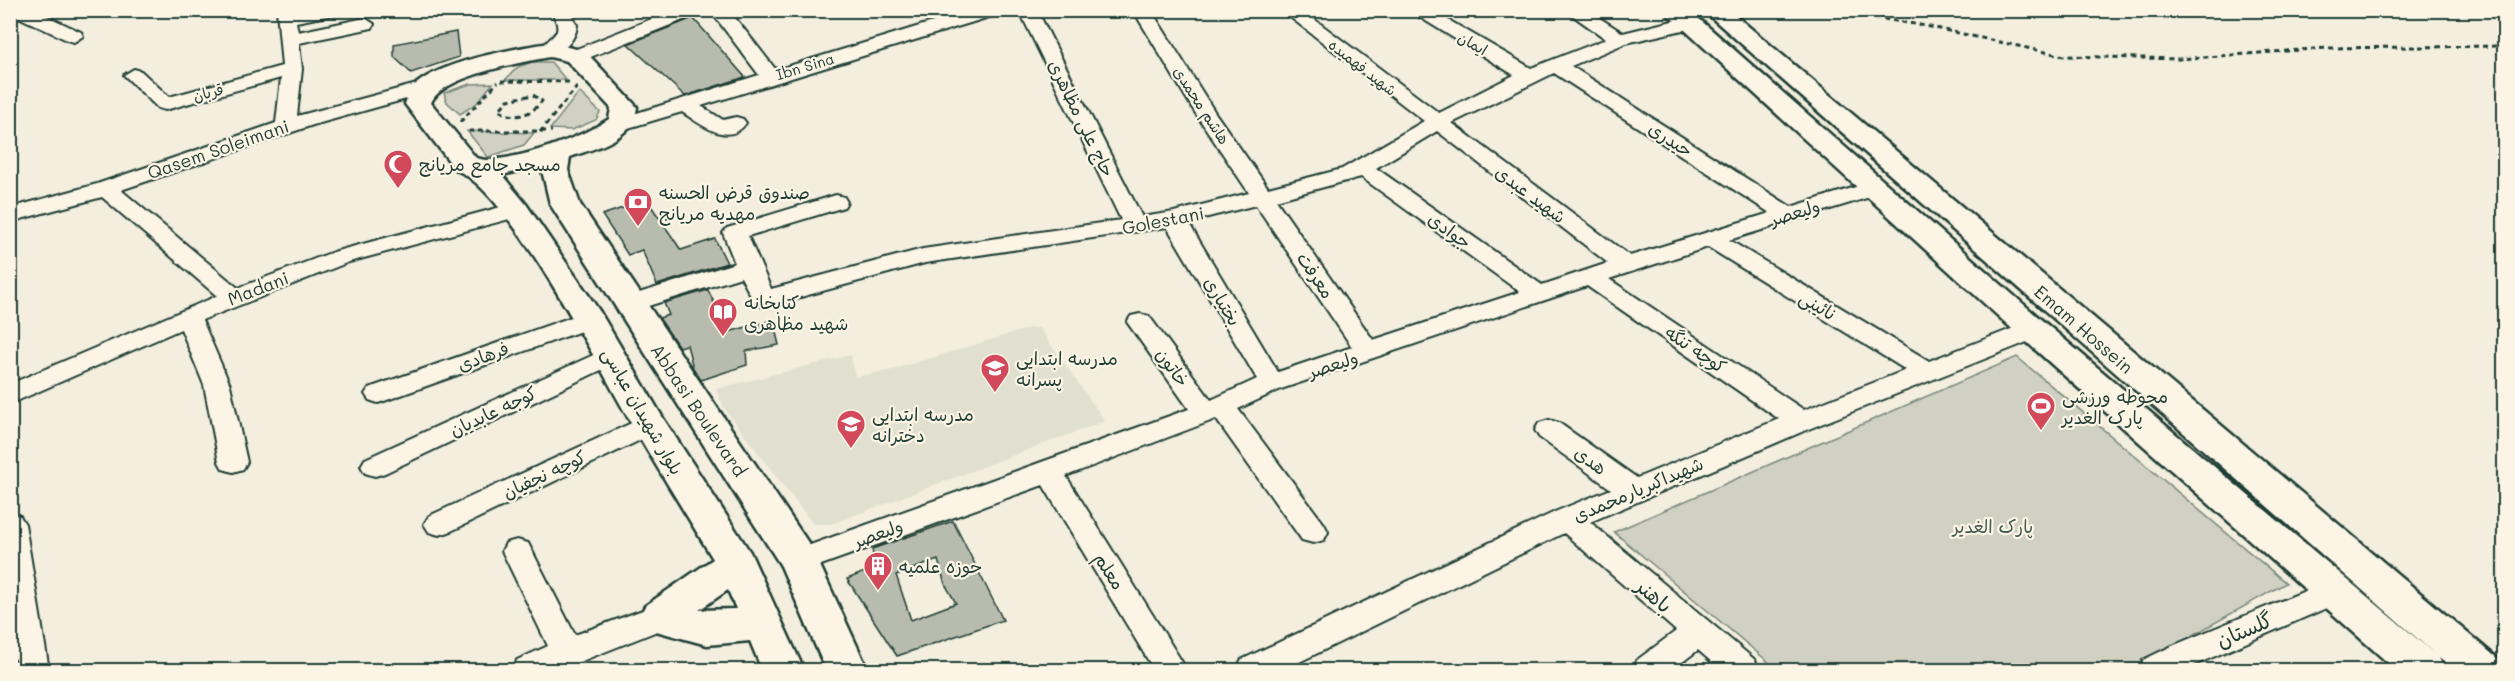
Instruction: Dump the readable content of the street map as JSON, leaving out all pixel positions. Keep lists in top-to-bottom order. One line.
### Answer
{"streets":{"main road":["Emam Hossein","Abbasi Boulevard","بلوار شهیدان عباسی"],"street":["ایمان","Ibn Sina","شهید فهمیده","قربان","هاشم محمدی","حاج علی مظاهری","حیدری","Qasem Soleimani","شهید عبدی","ولیعصر","Golestani","جوادی","معرفت","Madani","بختیاری","نائینی","کوچه تنگه","فرهادی","خاتون","کوجه عابدیان","هدی","کوچه نجفیان","شهیداکبریارمحمدی","معلم","باهنر","گلستان"]},"crossings":[["ایمان","Golestani"],["شهید فهمیده","شهید عبدی"],["شهید فهمیده","Golestani"],["هاشم محمدی","Golestani"],["هاشم محمدی","معرفت"],["حاج علی مظاهری","Golestani"],["حیدری","ولیعصر"],["حیدری","Golestani"],["Qasem Soleimani","بلوار شهیدان عباسی"],["شهید عبدی","ولیعصر"],["شهید عبدی","Golestani"],["ولیعصر","جوادی"],["ولیعصر","معرفت"],["ولیعصر","بختیاری"],["ولیعصر","نائینی"],["ولیعصر","Emam Hossein"],["ولیعصر","کوچه تنگه"],["ولیعصر","خاتون"],["ولیعصر","Abbasi Boulevard"],["ولیعصر","معلم"],["Golestani","جوادی"],["Golestani","معرفت"],["Golestani","بختیاری"],["Golestani","Emam Hossein"],["Madani","بلوار شهیدان عباسی"],["نائینی","شهیداکبریارمحمدی"],["Emam Hossein","شهیداکبریارمحمدی"],["Emam Hossein","گلستان"],["کوچه تنگه","شهیداکبریارمحمدی"],["فرهادی","بلوار شهیدان عباسی"],["کوجه عابدیان","بلوار شهیدان عباسی"],["بلوار شهیدان عباسی","کوچه نجفیان"],["هدی","شهیداکبریارمحمدی"],["شهیداکبریارمحمدی","باهنر"]],"parks":["پارک الغدیر"],"places":{"mosque":["مسجد جامع مریانج"],"bank":["صندوق قرض الحسنه مهدیه مریانج"],"library":["کتابخانه شهید مظاهری"],"school or university":["مدرسه ابتدایی پسرانه","مدرسه ابتدایی دخترانه"],"sports":["محوطه ورزشی پارک الغدیر"],"building":["حوزه علمیه"]}}
